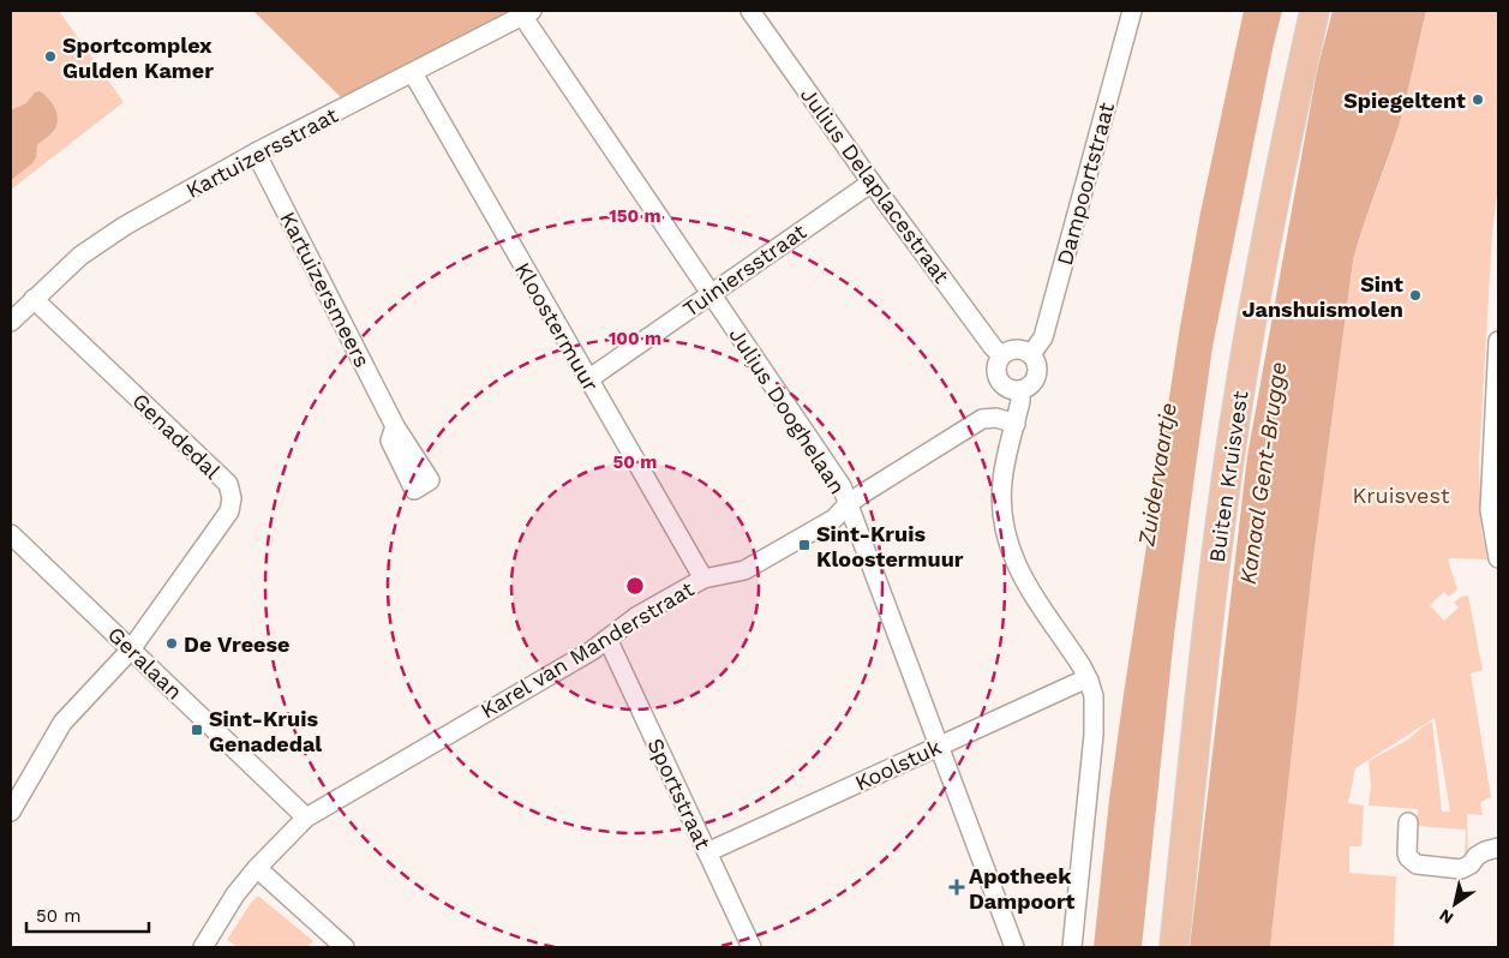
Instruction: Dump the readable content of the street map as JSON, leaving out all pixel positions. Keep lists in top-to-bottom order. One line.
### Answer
{"streets":{"main road":["Buiten Kruisvest"],"street":["Kartuizersstraat","Dampoortstraat","Julius Delaplacestraat","Tuiniersstraat","Kartuizersmeers","Kloostermuur","Julius Dooghelaan","Genadedal","Karel van Manderstraat","Geralaan","Koolstuk","Sportstraat"]},"crossings":[["Kartuizersstraat","Kartuizersmeers"],["Kartuizersstraat","Kloostermuur"],["Kartuizersstraat","Julius Dooghelaan"],["Kartuizersstraat","Genadedal"],["Dampoortstraat","Julius Delaplacestraat"],["Julius Delaplacestraat","Tuiniersstraat"],["Tuiniersstraat","Kloostermuur"],["Tuiniersstraat","Julius Dooghelaan"],["Kloostermuur","Karel van Manderstraat"],["Julius Dooghelaan","Karel van Manderstraat"],["Julius Dooghelaan","Koolstuk"],["Genadedal","Geralaan"],["Karel van Manderstraat","Geralaan"],["Karel van Manderstraat","Sportstraat"],["Koolstuk","Sportstraat"]],"water":["Kanaal Gent-Brugge","Zuidervaartje"],"parks":["Kruisvest"],"places":{"other":["Sportcomplex Gulden Kamer","Spiegeltent","Sint Janshuismolen","De Vreese"],"transit":["Sint-Kruis Kloostermuur","Sint-Kruis Genadedal"],"health":["Apotheek Dampoort"]},"scale_bar":"50 m","north":"bottom left","rings":["150 m","100 m","50 m"]}
